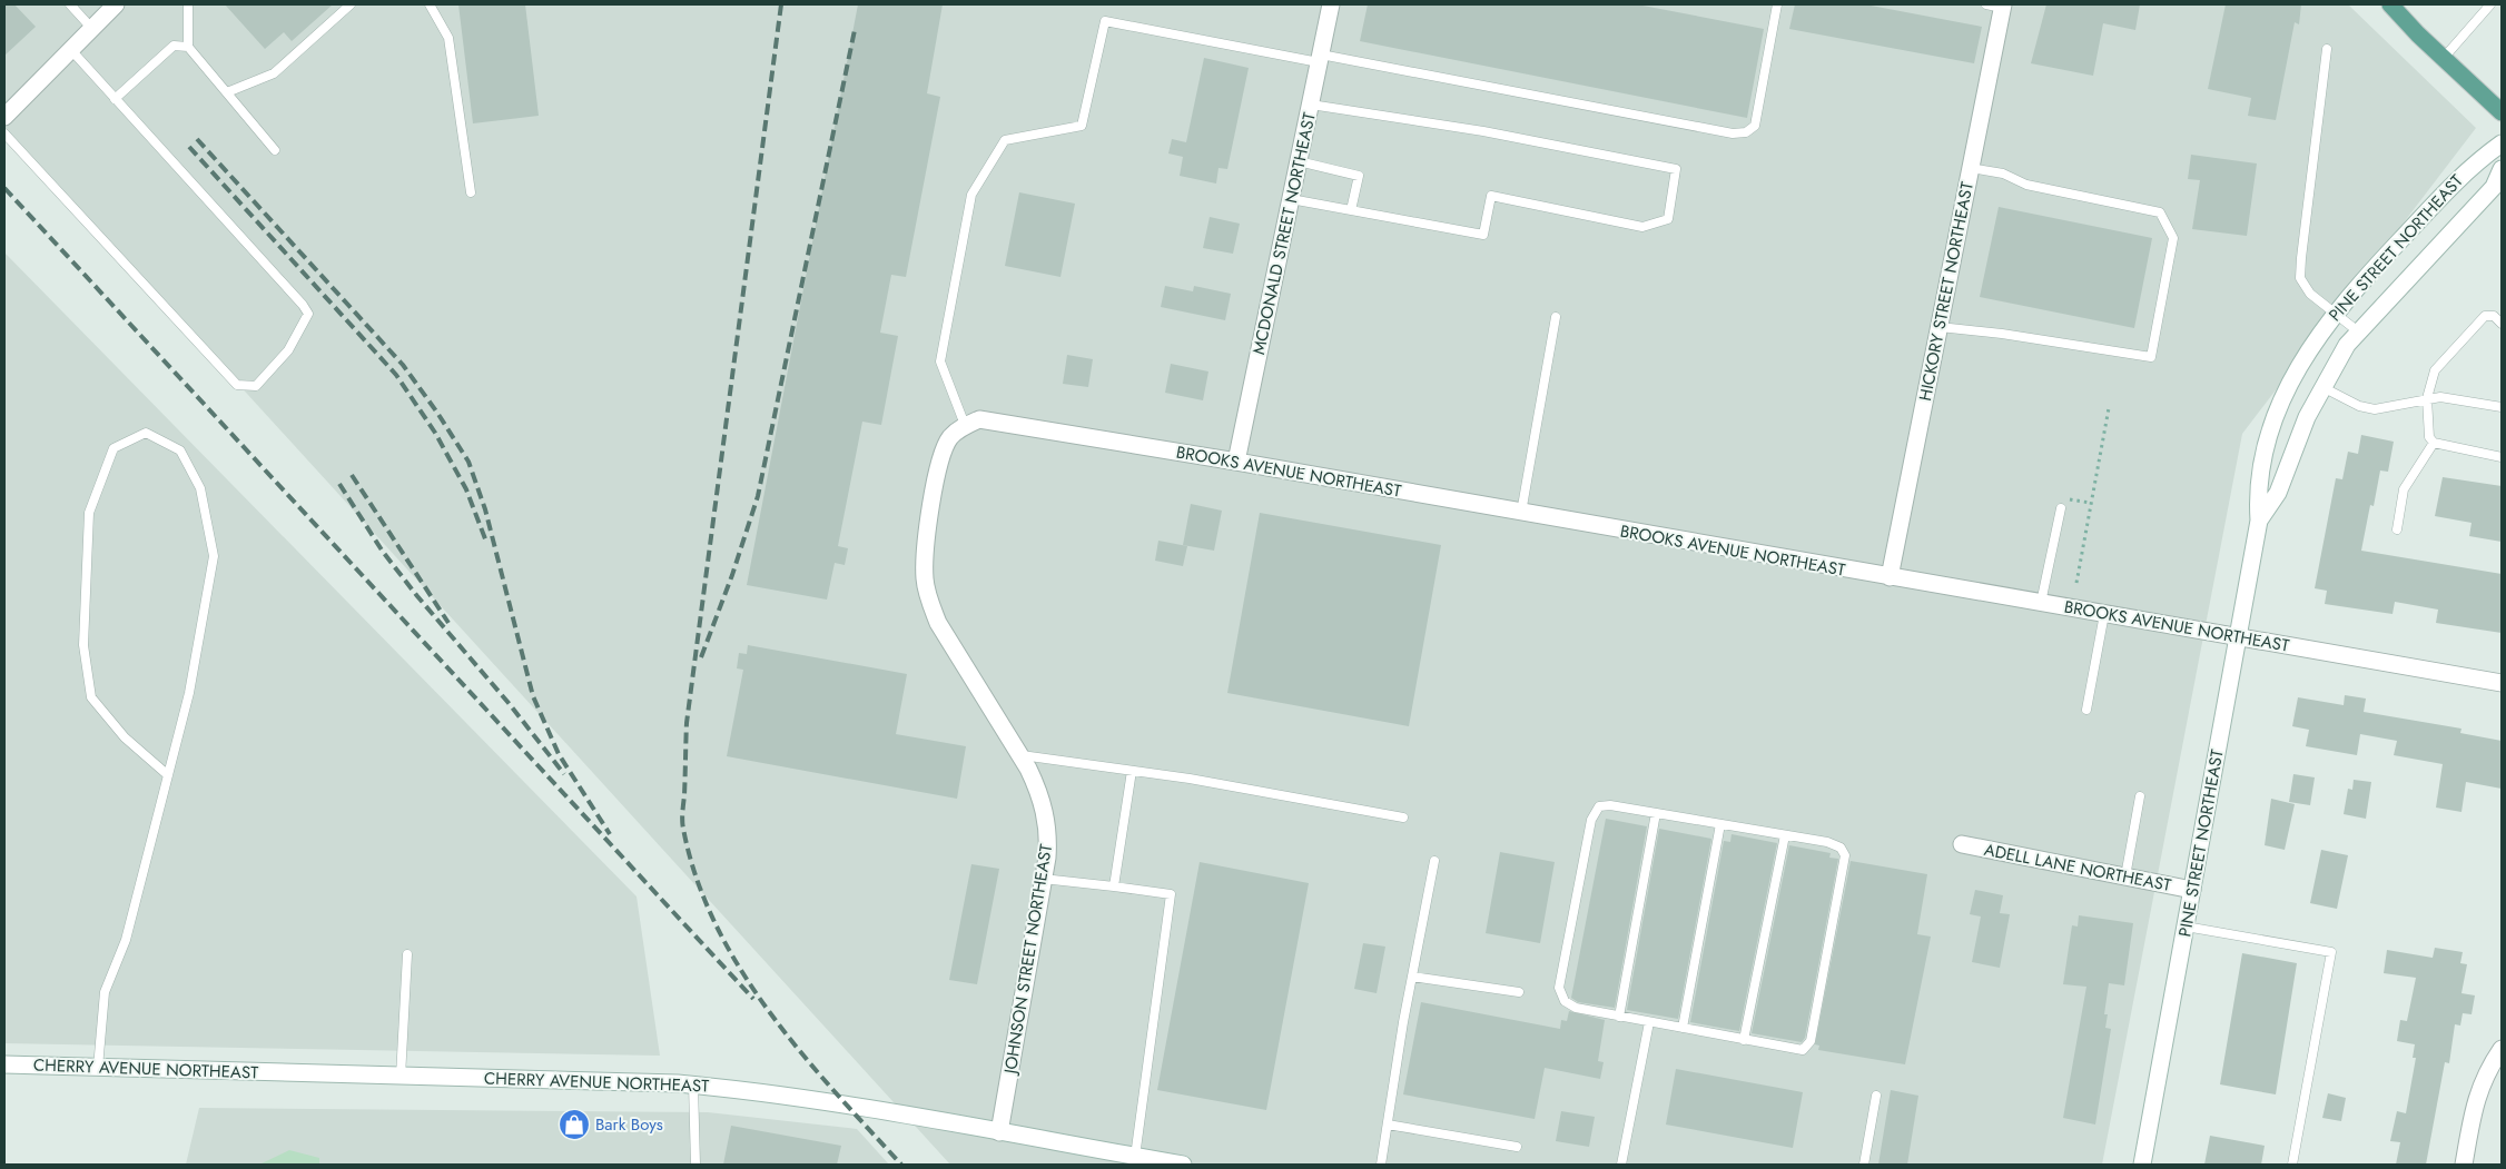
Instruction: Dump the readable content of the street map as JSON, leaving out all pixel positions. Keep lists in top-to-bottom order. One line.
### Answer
{"streets":{"street":["MCDONALD STREET NORTHEAST","PINE STREET NORTHEAST","HICKORY STREET NORTHEAST","BROOKS AVENUE NORTHEAST","ADELL LANE NORTHEAST","JOHNSON STREET NORTHEAST","CHERRY AVENUE NORTHEAST"]},"crossings":[["MCDONALD STREET NORTHEAST","BROOKS AVENUE NORTHEAST"],["PINE STREET NORTHEAST","BROOKS AVENUE NORTHEAST"],["PINE STREET NORTHEAST","ADELL LANE NORTHEAST"],["HICKORY STREET NORTHEAST","BROOKS AVENUE NORTHEAST"],["BROOKS AVENUE NORTHEAST","JOHNSON STREET NORTHEAST"],["JOHNSON STREET NORTHEAST","CHERRY AVENUE NORTHEAST"]],"places":{"shop":["Bark Boys"]}}
